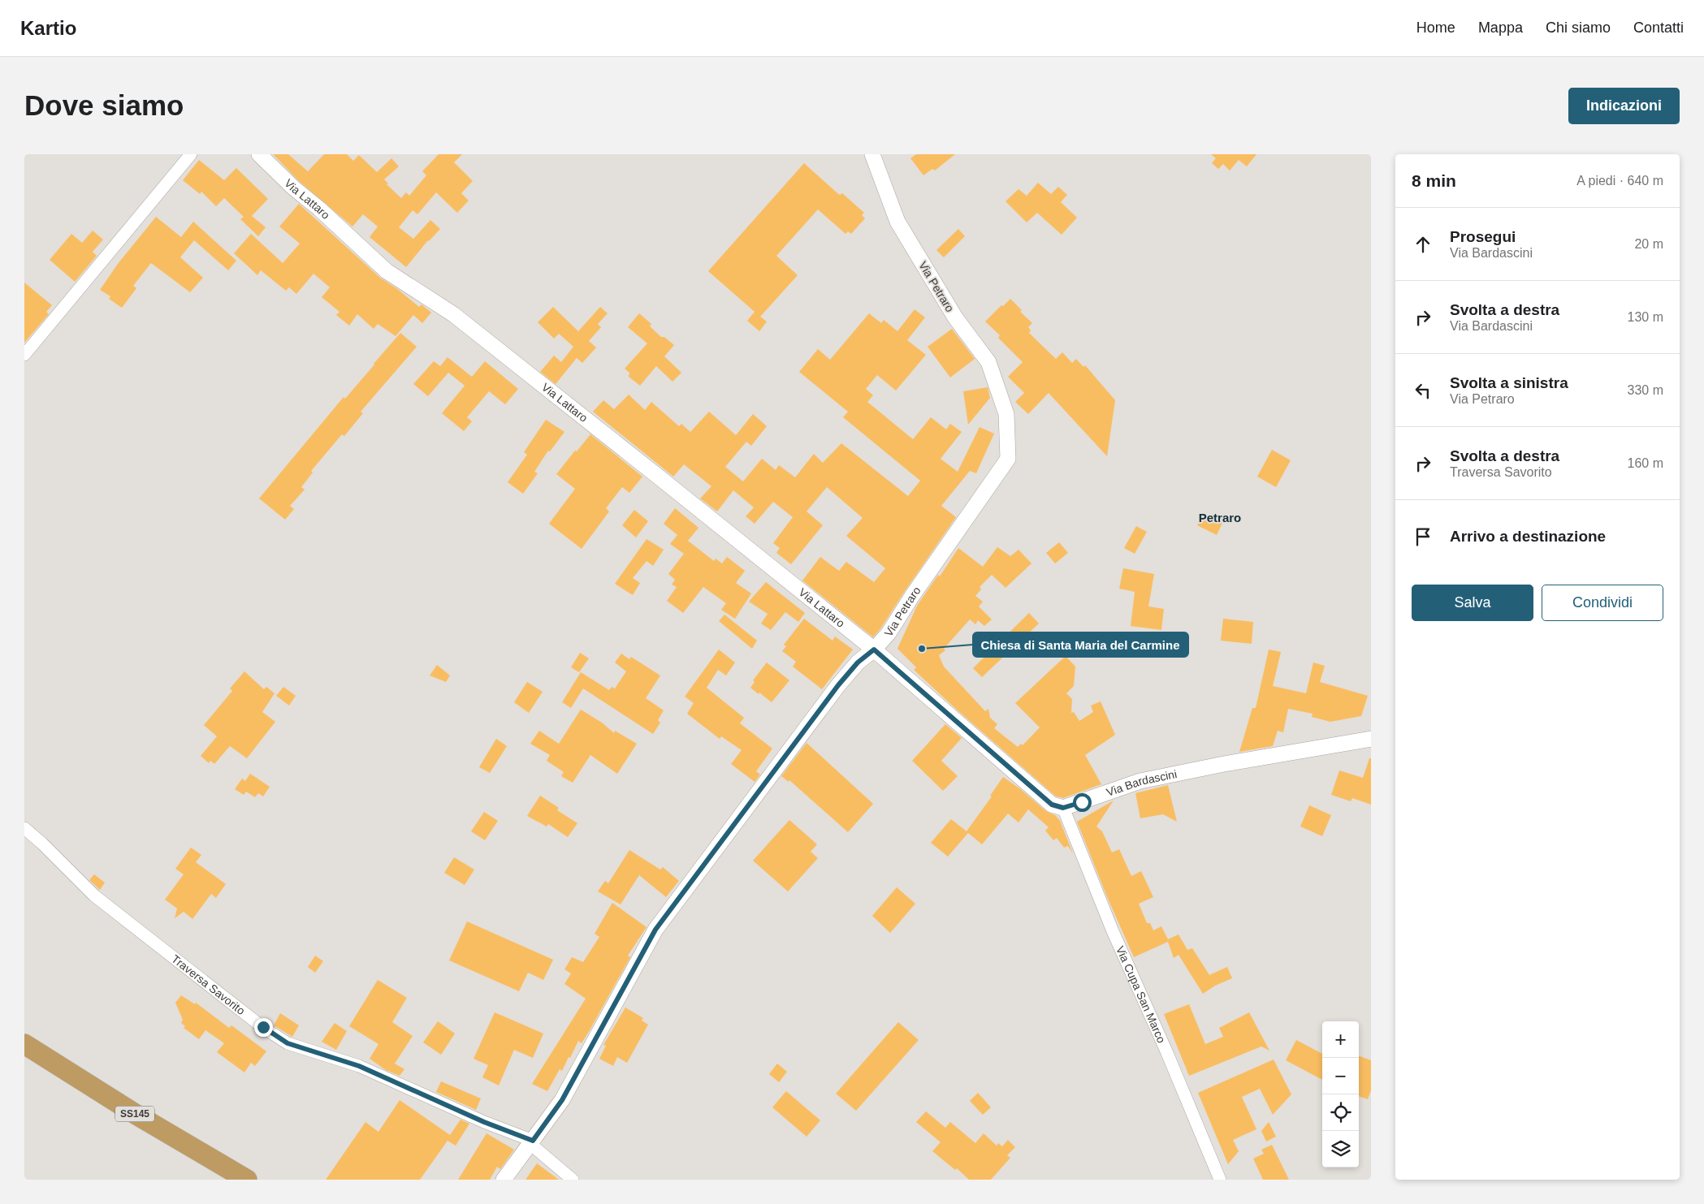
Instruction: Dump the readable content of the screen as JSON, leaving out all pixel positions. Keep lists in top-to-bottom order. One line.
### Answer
{"streets":{"highway":["SS145"],"street":["Via Lattaro","Via Petraro","Via Bardascini","Traversa Savorito","Via Cupa San Marco"]},"crossings":[["Via Lattaro","Via Petraro"],["Via Petraro","Traversa Savorito"],["Via Bardascini","Via Cupa San Marco"]],"districts":["Petraro"],"places":["Chiesa di Santa Maria del Carmine"],"page":{"header":"Kartio","nav":["Home","Mappa","Chi siamo","Contatti"],"buttons":["Indicazioni",["Salva","Condividi"]],"title":"Dove siamo","heading":["8 min","A piedi · 640 m"],"list":[["Prosegui","Via Bardascini","20 m"],["Svolta a destra","Via Bardascini","130 m"],["Svolta a sinistra","Via Petraro","330 m"],["Svolta a destra","Traversa Savorito","160 m"],"Arrivo a destinazione"],"map_buttons":["+","−"]}}
